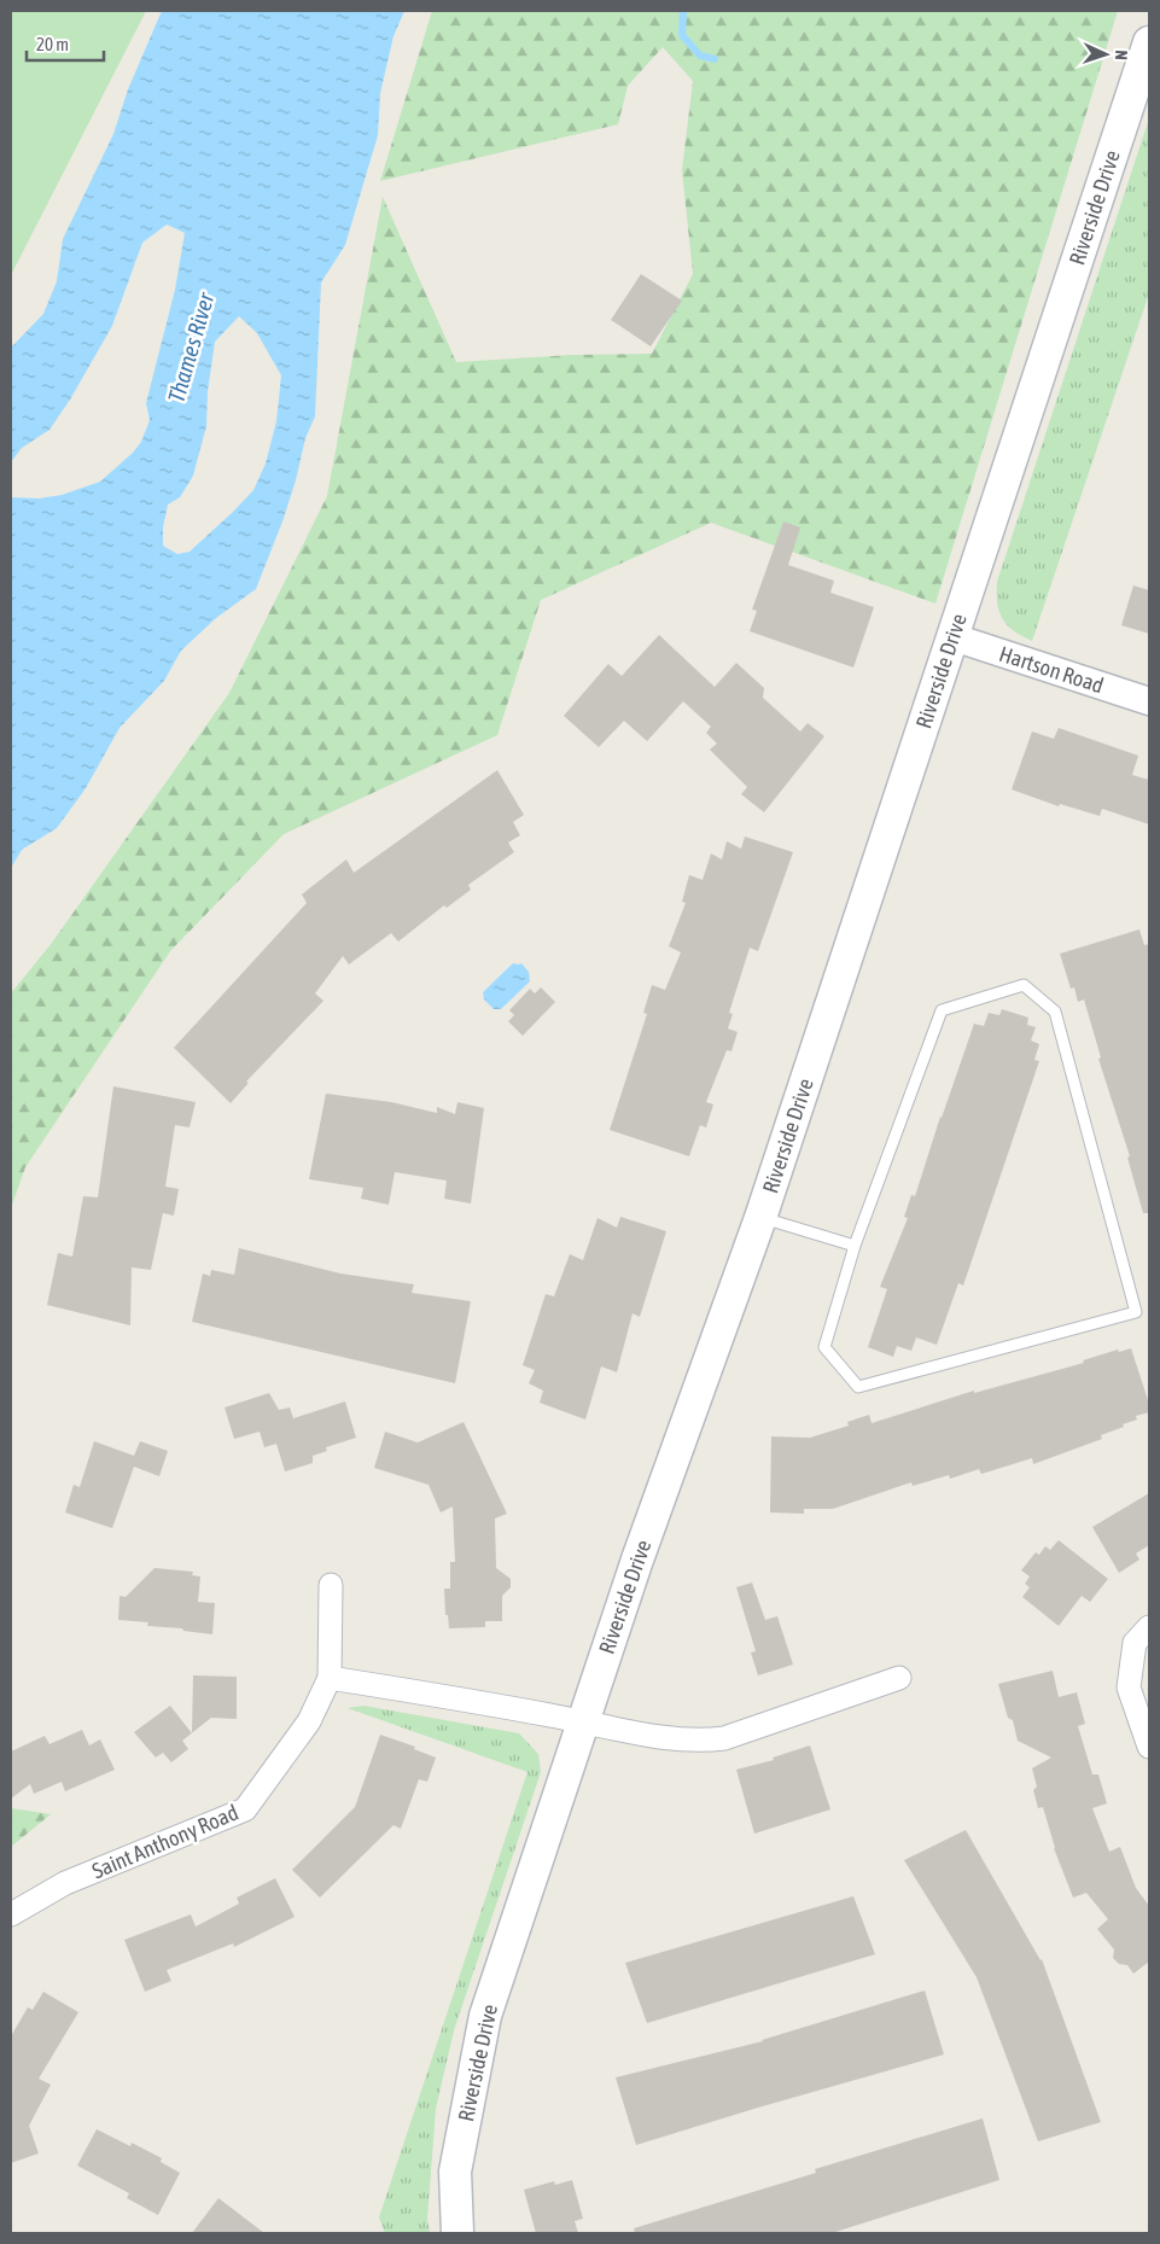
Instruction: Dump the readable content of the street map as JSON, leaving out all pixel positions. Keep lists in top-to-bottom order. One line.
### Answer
{"streets":{"main road":["Riverside Drive"],"street":["Hartson Road","Saint Anthony Road"]},"crossings":[["Riverside Drive","Hartson Road"]],"water":["Thames River"],"scale_bar":"20 m","north":"right"}
